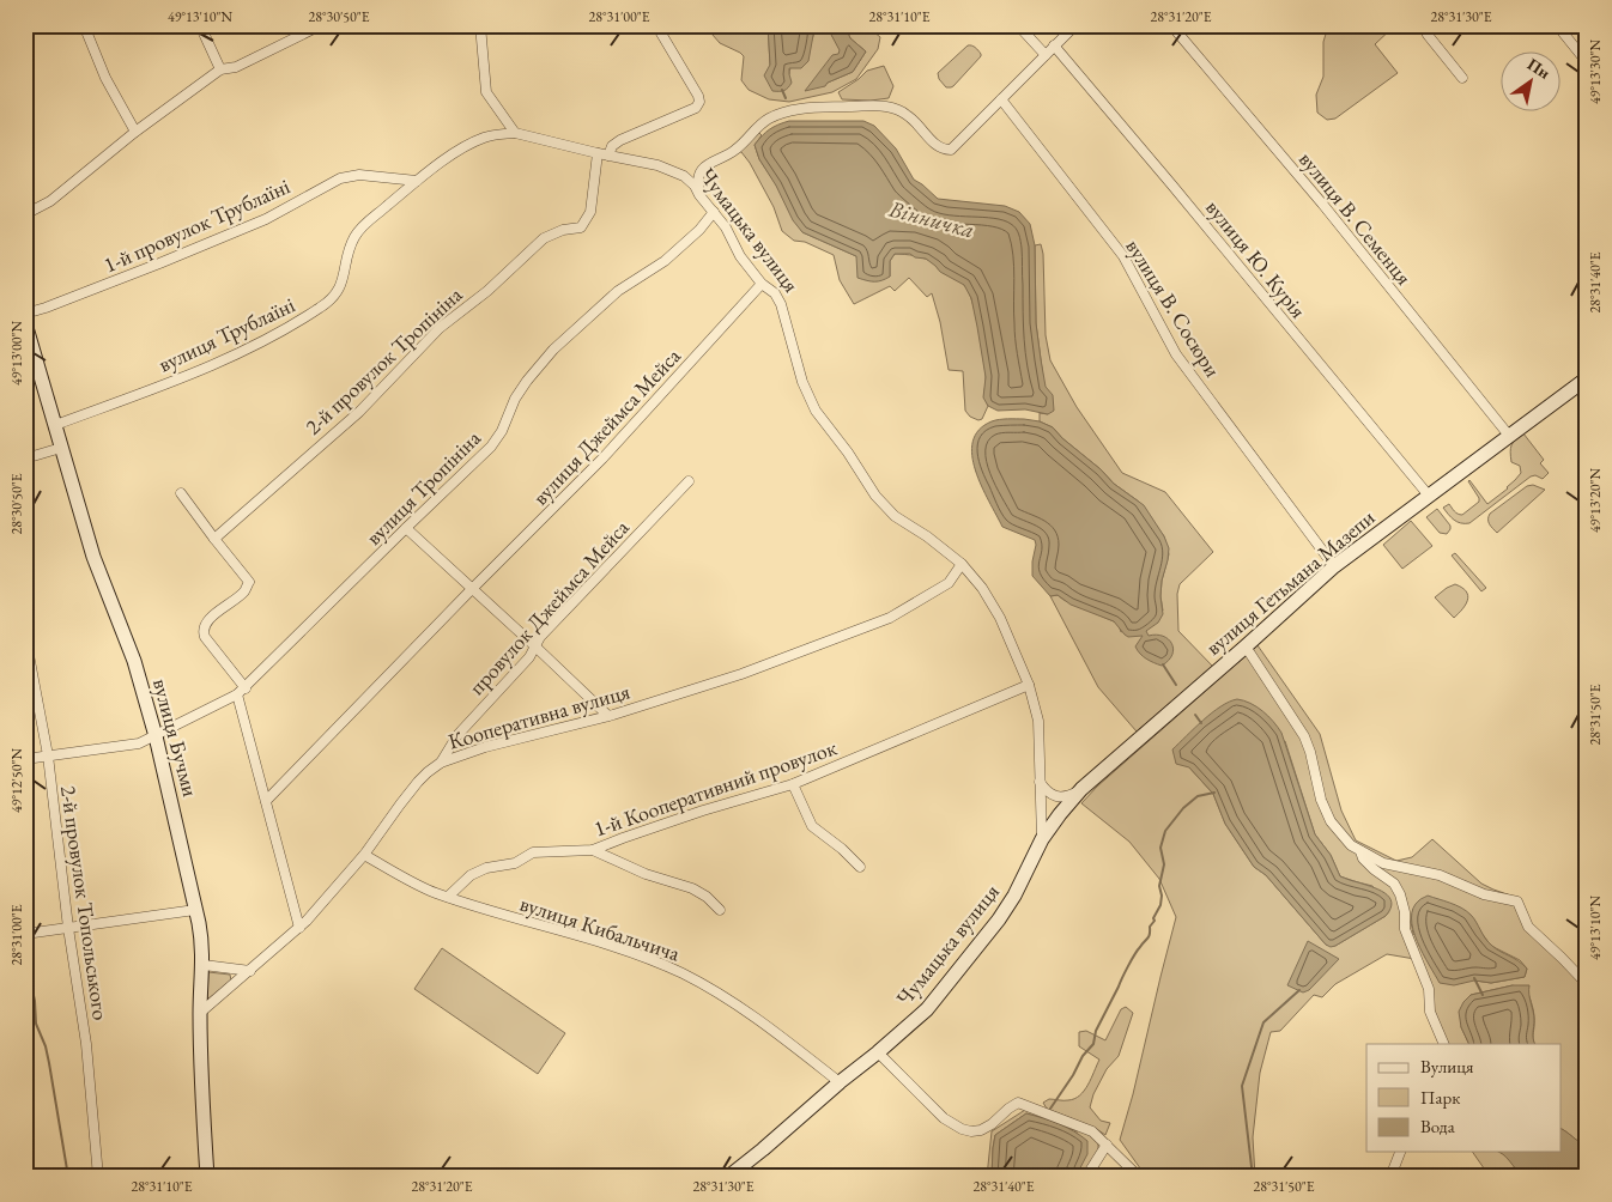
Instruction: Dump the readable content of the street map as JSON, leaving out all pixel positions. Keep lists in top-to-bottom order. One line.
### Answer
{"streets":{"street":["вулиця В. Семенця","1-й провулок Трублаїні","Чумацька вулиця","вулиця Ю. Курія","вулиця В. Сосюри","вулиця Трублаїні","2-й провулок Тропініна","вулиця Джеймса Мейса","вулиця Тропініна","вулиця Гетьмана Мазепи","провулок Джеймса Мейса","Кооперативна вулиця","вулиця Бучми","1-й Кооперативний провулок","2-й провулок Топольського","вулиця Кибальчича"]},"crossings":[["вулиця В. Семенця","вулиця Гетьмана Мазепи"],["1-й провулок Трублаїні","вулиця Трублаїні"],["Чумацька вулиця","вулиця Трублаїні"],["Чумацька вулиця","2-й провулок Тропініна"],["Чумацька вулиця","вулиця Джеймса Мейса"],["Чумацька вулиця","вулиця Тропініна"],["Чумацька вулиця","вулиця Гетьмана Мазепи"],["Чумацька вулиця","Кооперативна вулиця"],["Чумацька вулиця","1-й Кооперативний провулок"],["Чумацька вулиця","вулиця Кибальчича"],["вулиця Ю. Курія","вулиця Гетьмана Мазепи"],["вулиця В. Сосюри","вулиця Гетьмана Мазепи"],["вулиця Трублаїні","вулиця Бучми"],["вулиця Тропініна","вулиця Бучми"],["вулиця Тропініна","2-й провулок Топольського"],["провулок Джеймса Мейса","Кооперативна вулиця"],["Кооперативна вулиця","вулиця Бучми"],["Кооперативна вулиця","вулиця Кибальчича"],["1-й Кооперативний провулок","вулиця Кибальчича"]],"water":["Вінничка"],"legend":["Вулиця","Парк","Вода"],"north":"top right","coordinates":["49°13'10\"N","28°30'50\"E","28°31'00\"E","28°31'10\"E","28°31'20\"E","28°31'30\"E","49°13'30\"N","28°31'40\"E","49°13'00\"N","49°13'20\"N","28°31'50\"E","49°12'50\"N"]}
